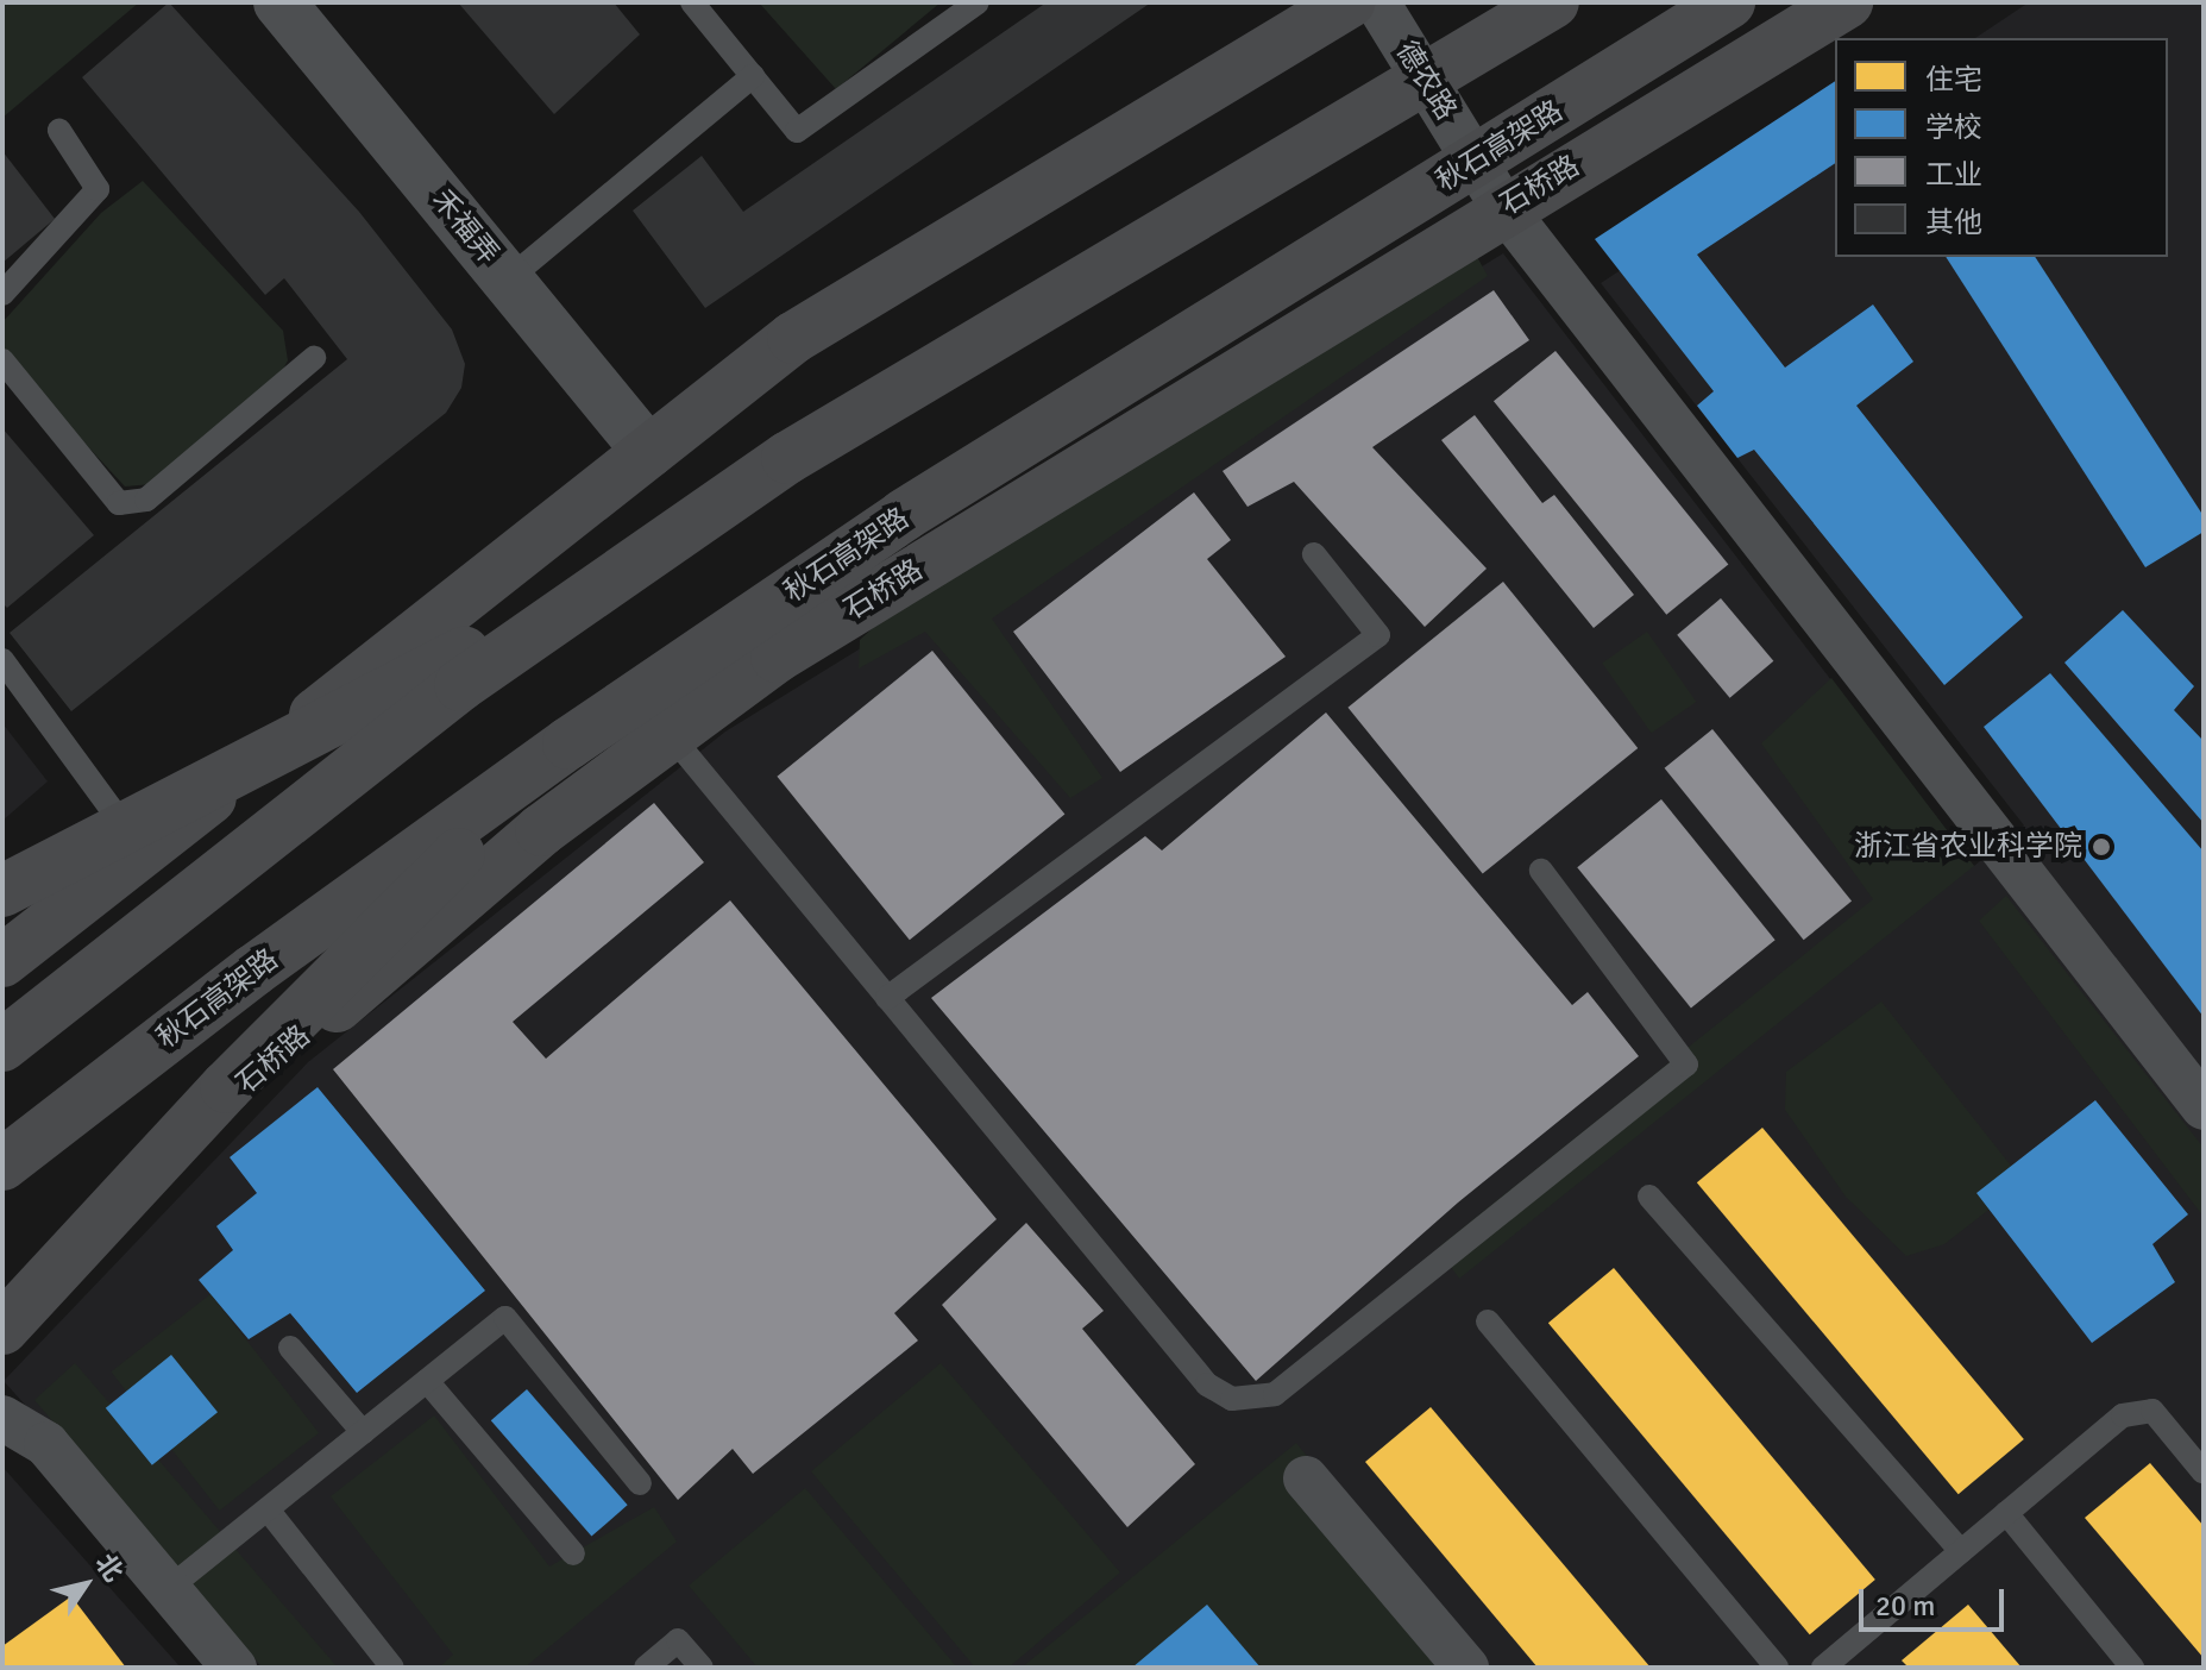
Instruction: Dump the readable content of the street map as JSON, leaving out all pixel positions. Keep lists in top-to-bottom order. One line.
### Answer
{"streets":{"main road":["秋石高架路","石桥路"],"street":["德农路","禾福弄"]},"crossings":[["德农路","石桥路"]],"places":["浙江省农业科学院"],"legend":["住宅","学校","工业","其他"],"scale_bar":"20 m","north":"top right"}
